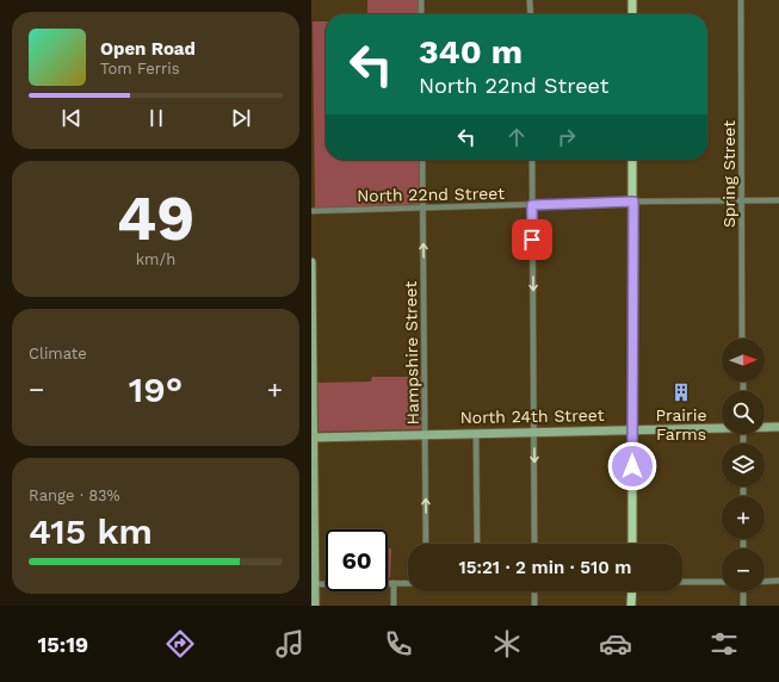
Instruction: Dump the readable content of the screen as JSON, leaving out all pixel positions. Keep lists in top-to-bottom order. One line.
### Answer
{"streets":{"main road":["North 24th Street"],"street":["Spring Street","North 22nd Street","Hampshire Street"]},"crossings":[["Spring Street","North 22nd Street"],["North 22nd Street","Hampshire Street"],["Hampshire Street","North 24th Street"]],"one_way":["Hampshire Street"],"places":{"building":["Prairie Farms"]},"north":"right","page":{"turn":["340 m","North 22nd Street"],"song":["Open Road","Tom Ferris"],"tile":[["49","km/h"],"Climate",["Range · 83%","415 km"]],"map_buttons":["+","−"],"heat":["−","19°","+"],"limit":"60","trip":"15:21 · 2 min · 510 m","tabs":"15:19"}}
